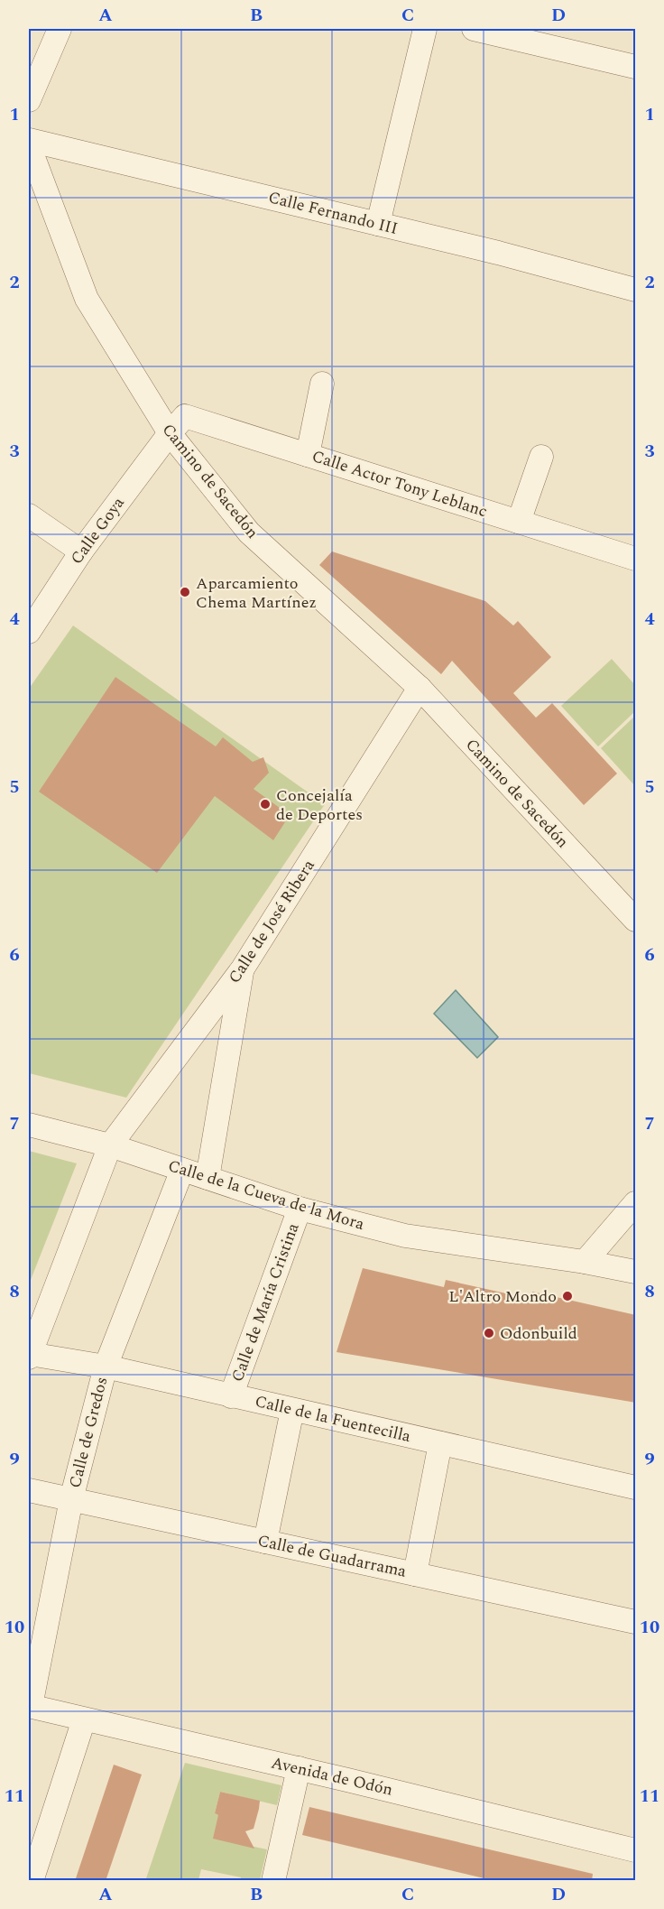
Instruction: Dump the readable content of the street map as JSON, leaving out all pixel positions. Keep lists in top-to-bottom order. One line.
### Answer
{"streets":{"street":["Calle Fernando III","Camino de Sacedón","Calle Actor Tony Leblanc","Calle Goya","Calle de José Ribera","Calle de la Cueva de la Mora","Calle de María Cristina","Calle de la Fuentecilla","Calle de Gredos","Calle de Guadarrama","Avenida de Odón"]},"crossings":[["Camino de Sacedón","Calle Actor Tony Leblanc"],["Camino de Sacedón","Calle Goya"],["Camino de Sacedón","Calle de José Ribera"],["Calle Actor Tony Leblanc","Calle Goya"],["Calle de José Ribera","Calle de la Cueva de la Mora"],["Calle de José Ribera","Calle de la Fuentecilla"],["Calle de la Cueva de la Mora","Calle de María Cristina"],["Calle de la Cueva de la Mora","Calle de Gredos"],["Calle de María Cristina","Calle de la Fuentecilla"],["Calle de la Fuentecilla","Calle de Gredos"],["Calle de Gredos","Calle de Guadarrama"],["Calle de Gredos","Avenida de Odón"]],"places":["Aparcamiento Chema Martínez","Concejalía de Deportes","L'Altro Mondo","Odonbuild"],"grid":{"columns":["A","B","C","D"],"rows":["1","2","3","4","5","6","7","8","9","10","11"]}}
